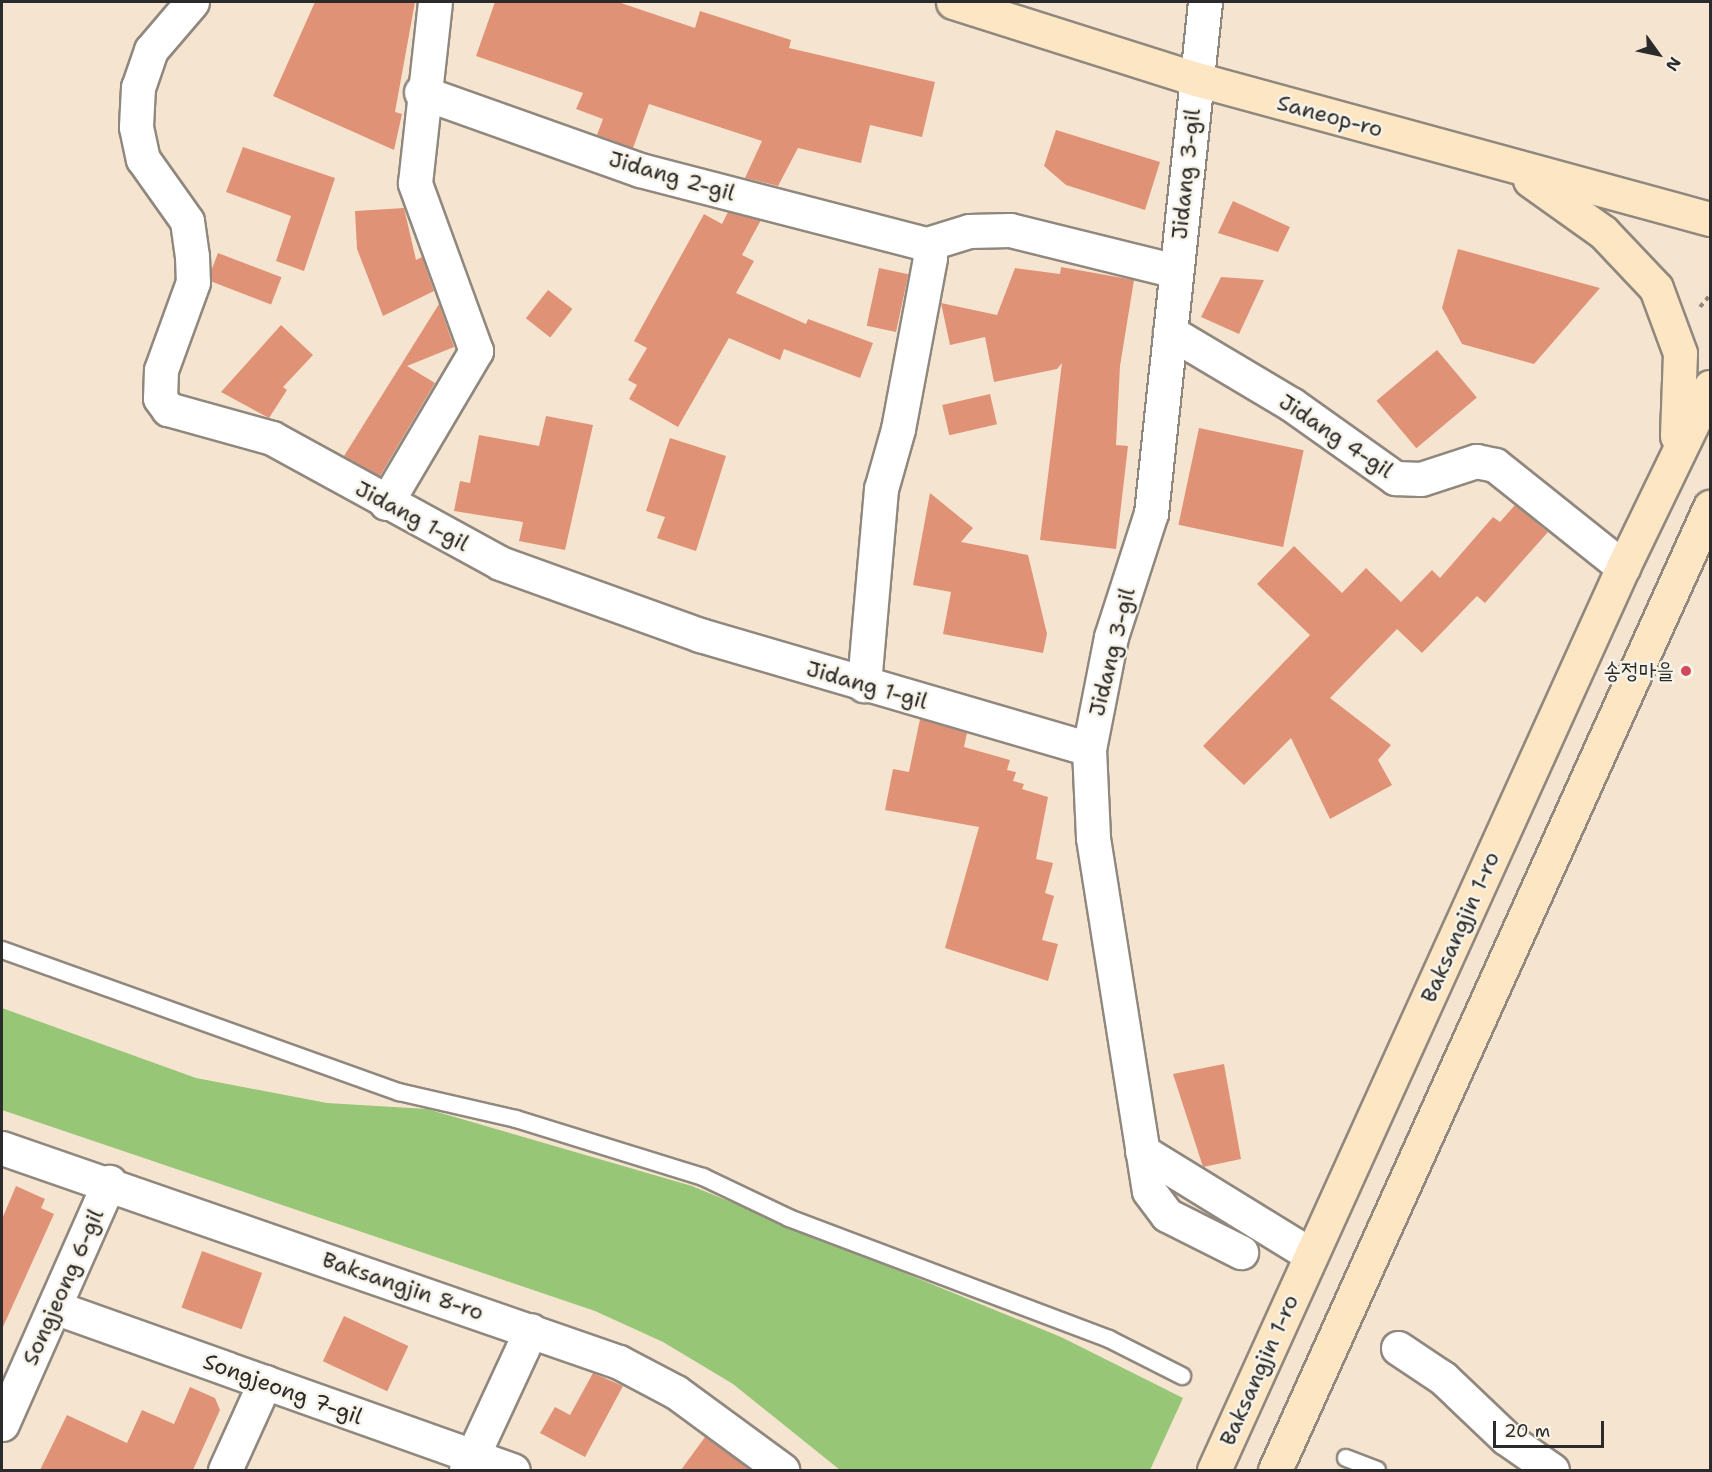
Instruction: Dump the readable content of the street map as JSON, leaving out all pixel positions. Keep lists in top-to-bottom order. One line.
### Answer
{"streets":{"street":["Saneop-ro","Jidang 3-gil","Jidang 2-gil","Jidang 4-gil","Jidang 1-gil","Baksangjin 1-ro","Baksangjin 8-ro","Songjeong 6-gil","Songjeong 7-gil"]},"crossings":[["Saneop-ro","Jidang 3-gil"],["Jidang 3-gil","Jidang 4-gil"],["Jidang 3-gil","Jidang 1-gil"],["Jidang 4-gil","Baksangjin 1-ro"],["Baksangjin 8-ro","Songjeong 6-gil"],["Songjeong 6-gil","Songjeong 7-gil"]],"places":["송정마을"],"scale_bar":"20 m","north":"bottom right"}
